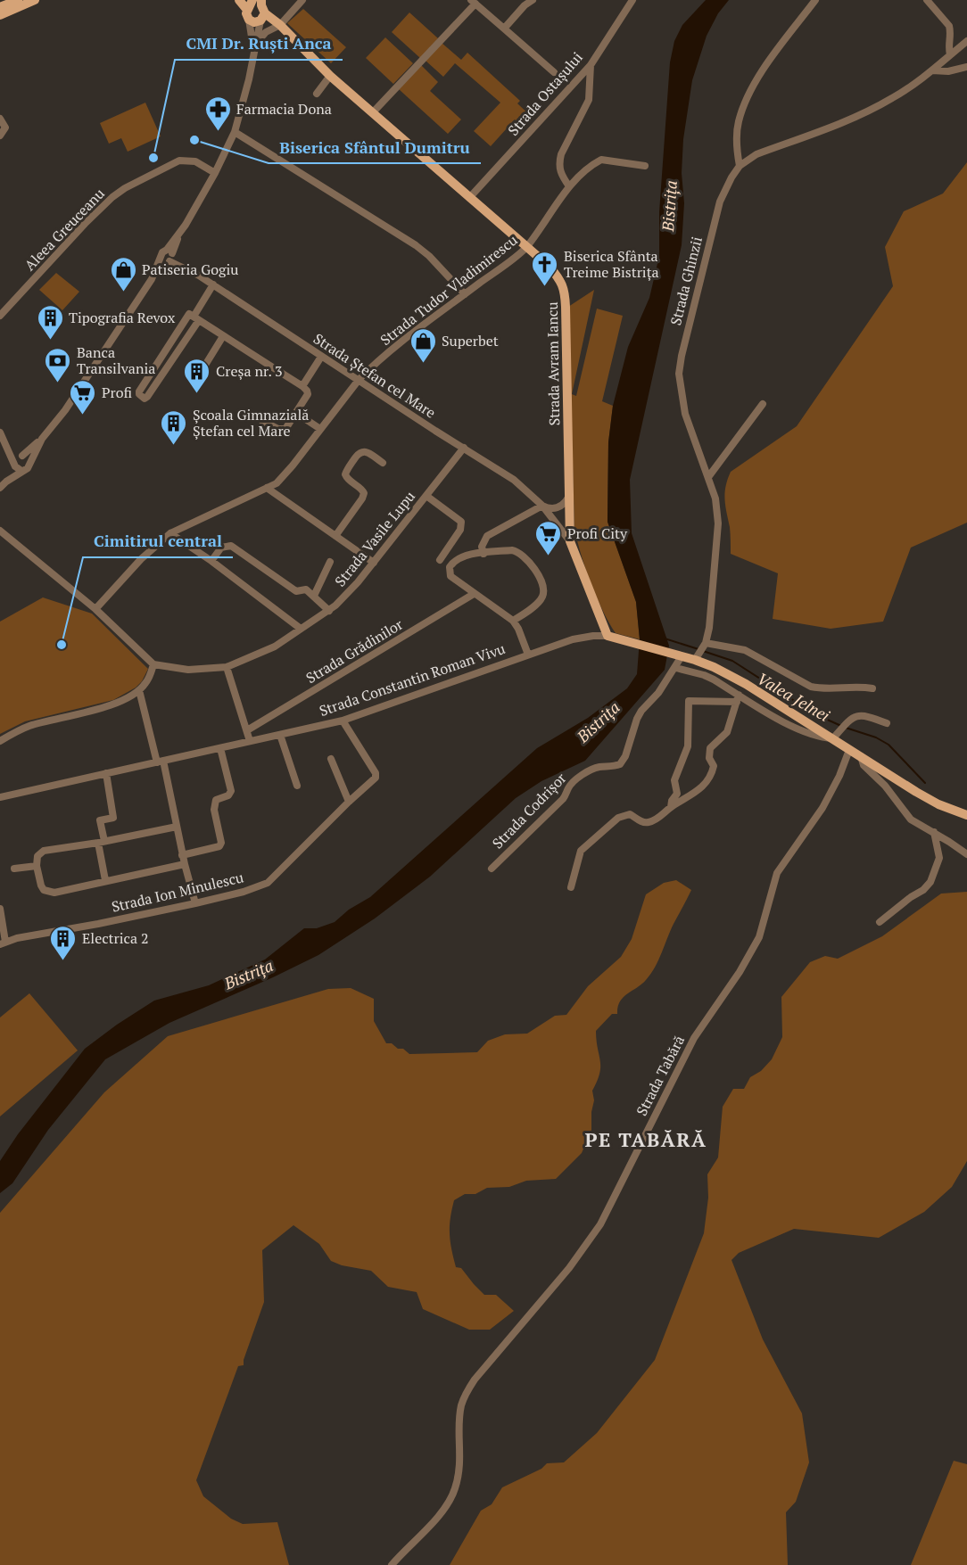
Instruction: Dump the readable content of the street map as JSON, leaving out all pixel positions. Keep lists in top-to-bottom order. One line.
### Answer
{"streets":{"main road":["Strada Avram Iancu","Strada Ștefan cel Mare"],"street":["Strada Ostașului","Aleea Greuceanu","Strada Ghinzii","Strada Tudor Vladimirescu","Strada Vasile Lupu","Strada Grădinilor","Strada Constantin Roman Vivu","Strada Codrișor","Strada Ion Minulescu","Strada Tabără"]},"crossings":[["Strada Ostașului","Strada Avram Iancu"],["Strada Tudor Vladimirescu","Strada Avram Iancu"],["Strada Tudor Vladimirescu","Strada Ștefan cel Mare"],["Strada Avram Iancu","Strada Ștefan cel Mare"],["Strada Ștefan cel Mare","Strada Vasile Lupu"],["Strada Ștefan cel Mare","Strada Constantin Roman Vivu"],["Strada Constantin Roman Vivu","Strada Ion Minulescu"]],"districts":["PE TABĂRĂ"],"water":["Bistrița","Valea Jelnei"],"places":{"pharmacy":["Farmacia Dona"],"other":["Biserica Sfântul Dumitru","CMI Dr. Ruști Anca","Cimitirul central"],"church":["Biserica Sfânta Treime Bistrița"],"shop":["Patiseria Gogiu","Superbet"],"building":["Tipografia Revox","Creșa nr. 3","Școala Gimnazială Ștefan cel Mare","Electrica 2"],"bank":["Banca Transilvania"],"supermarket":["Profi","Profi City"]}}
